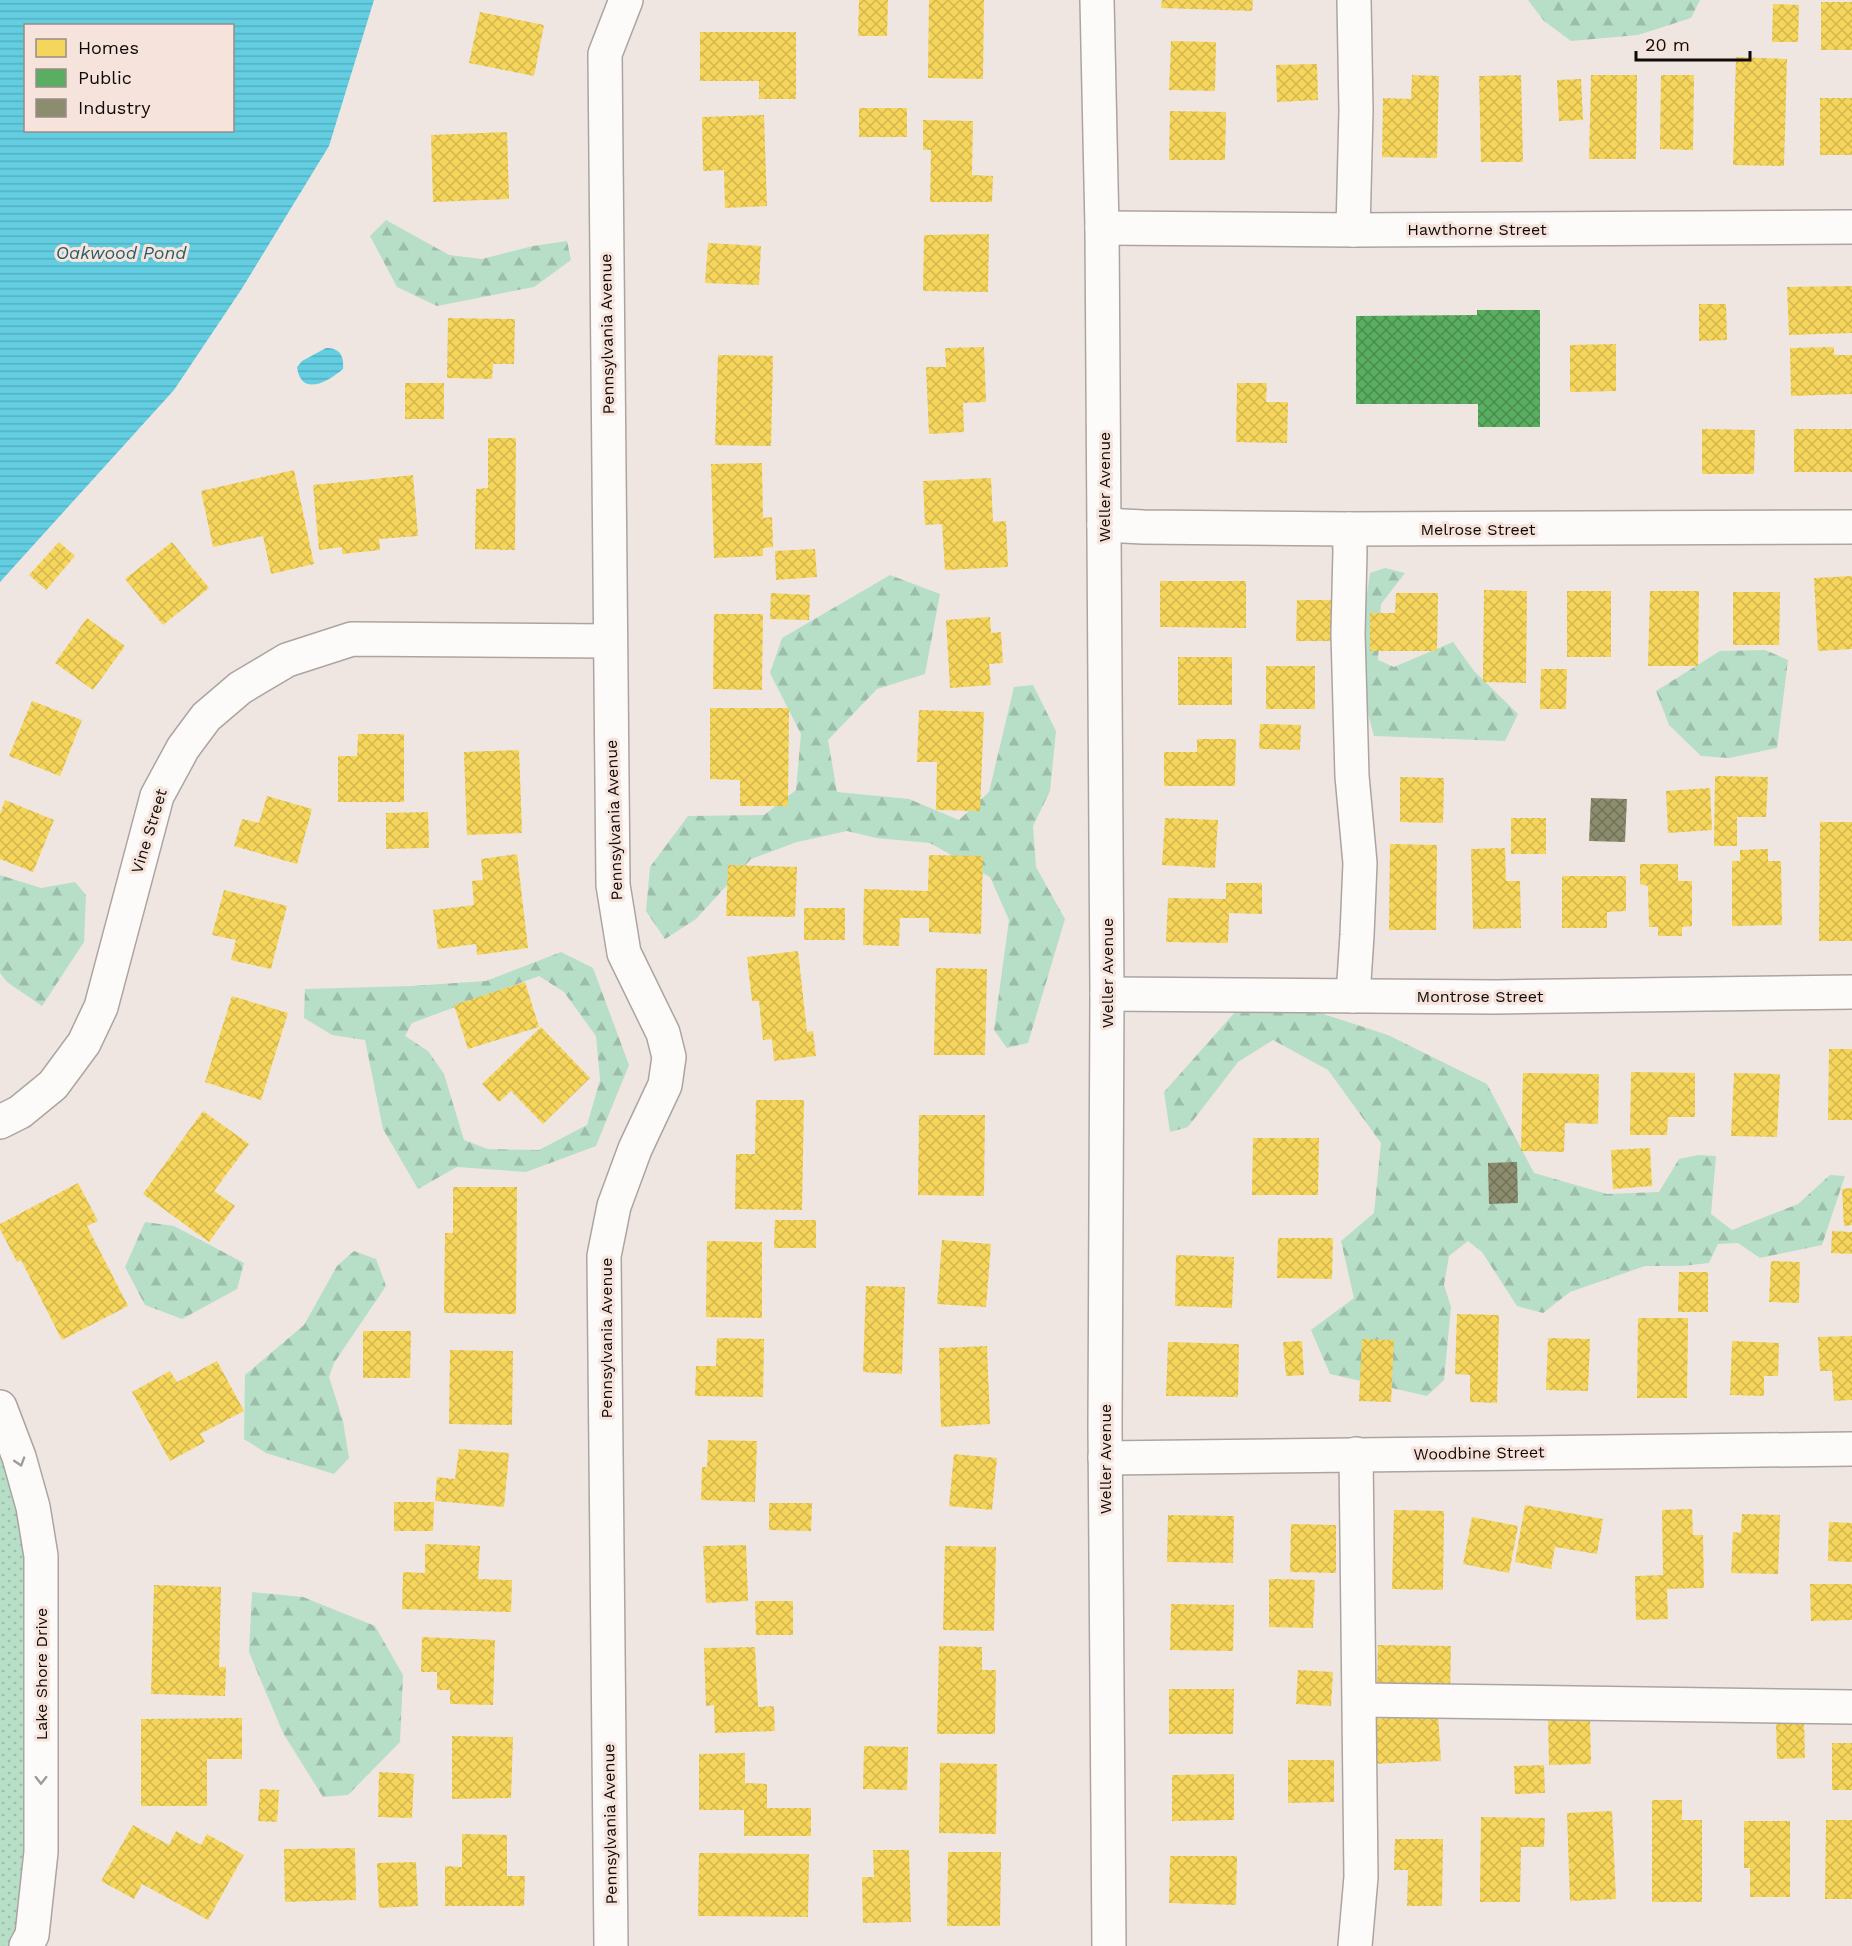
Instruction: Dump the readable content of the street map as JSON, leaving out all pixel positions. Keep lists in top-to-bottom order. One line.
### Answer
{"streets":{"street":["Hawthorne Street","Pennsylvania Avenue","Weller Avenue","Melrose Street","Vine Street","Montrose Street","Woodbine Street","Lake Shore Drive"]},"crossings":[["Hawthorne Street","Weller Avenue"],["Pennsylvania Avenue","Vine Street"],["Weller Avenue","Melrose Street"],["Weller Avenue","Montrose Street"],["Weller Avenue","Woodbine Street"]],"one_way":["Lake Shore Drive"],"water":["Oakwood Pond"],"legend":["Homes","Public","Industry"],"scale_bar":"20 m"}
